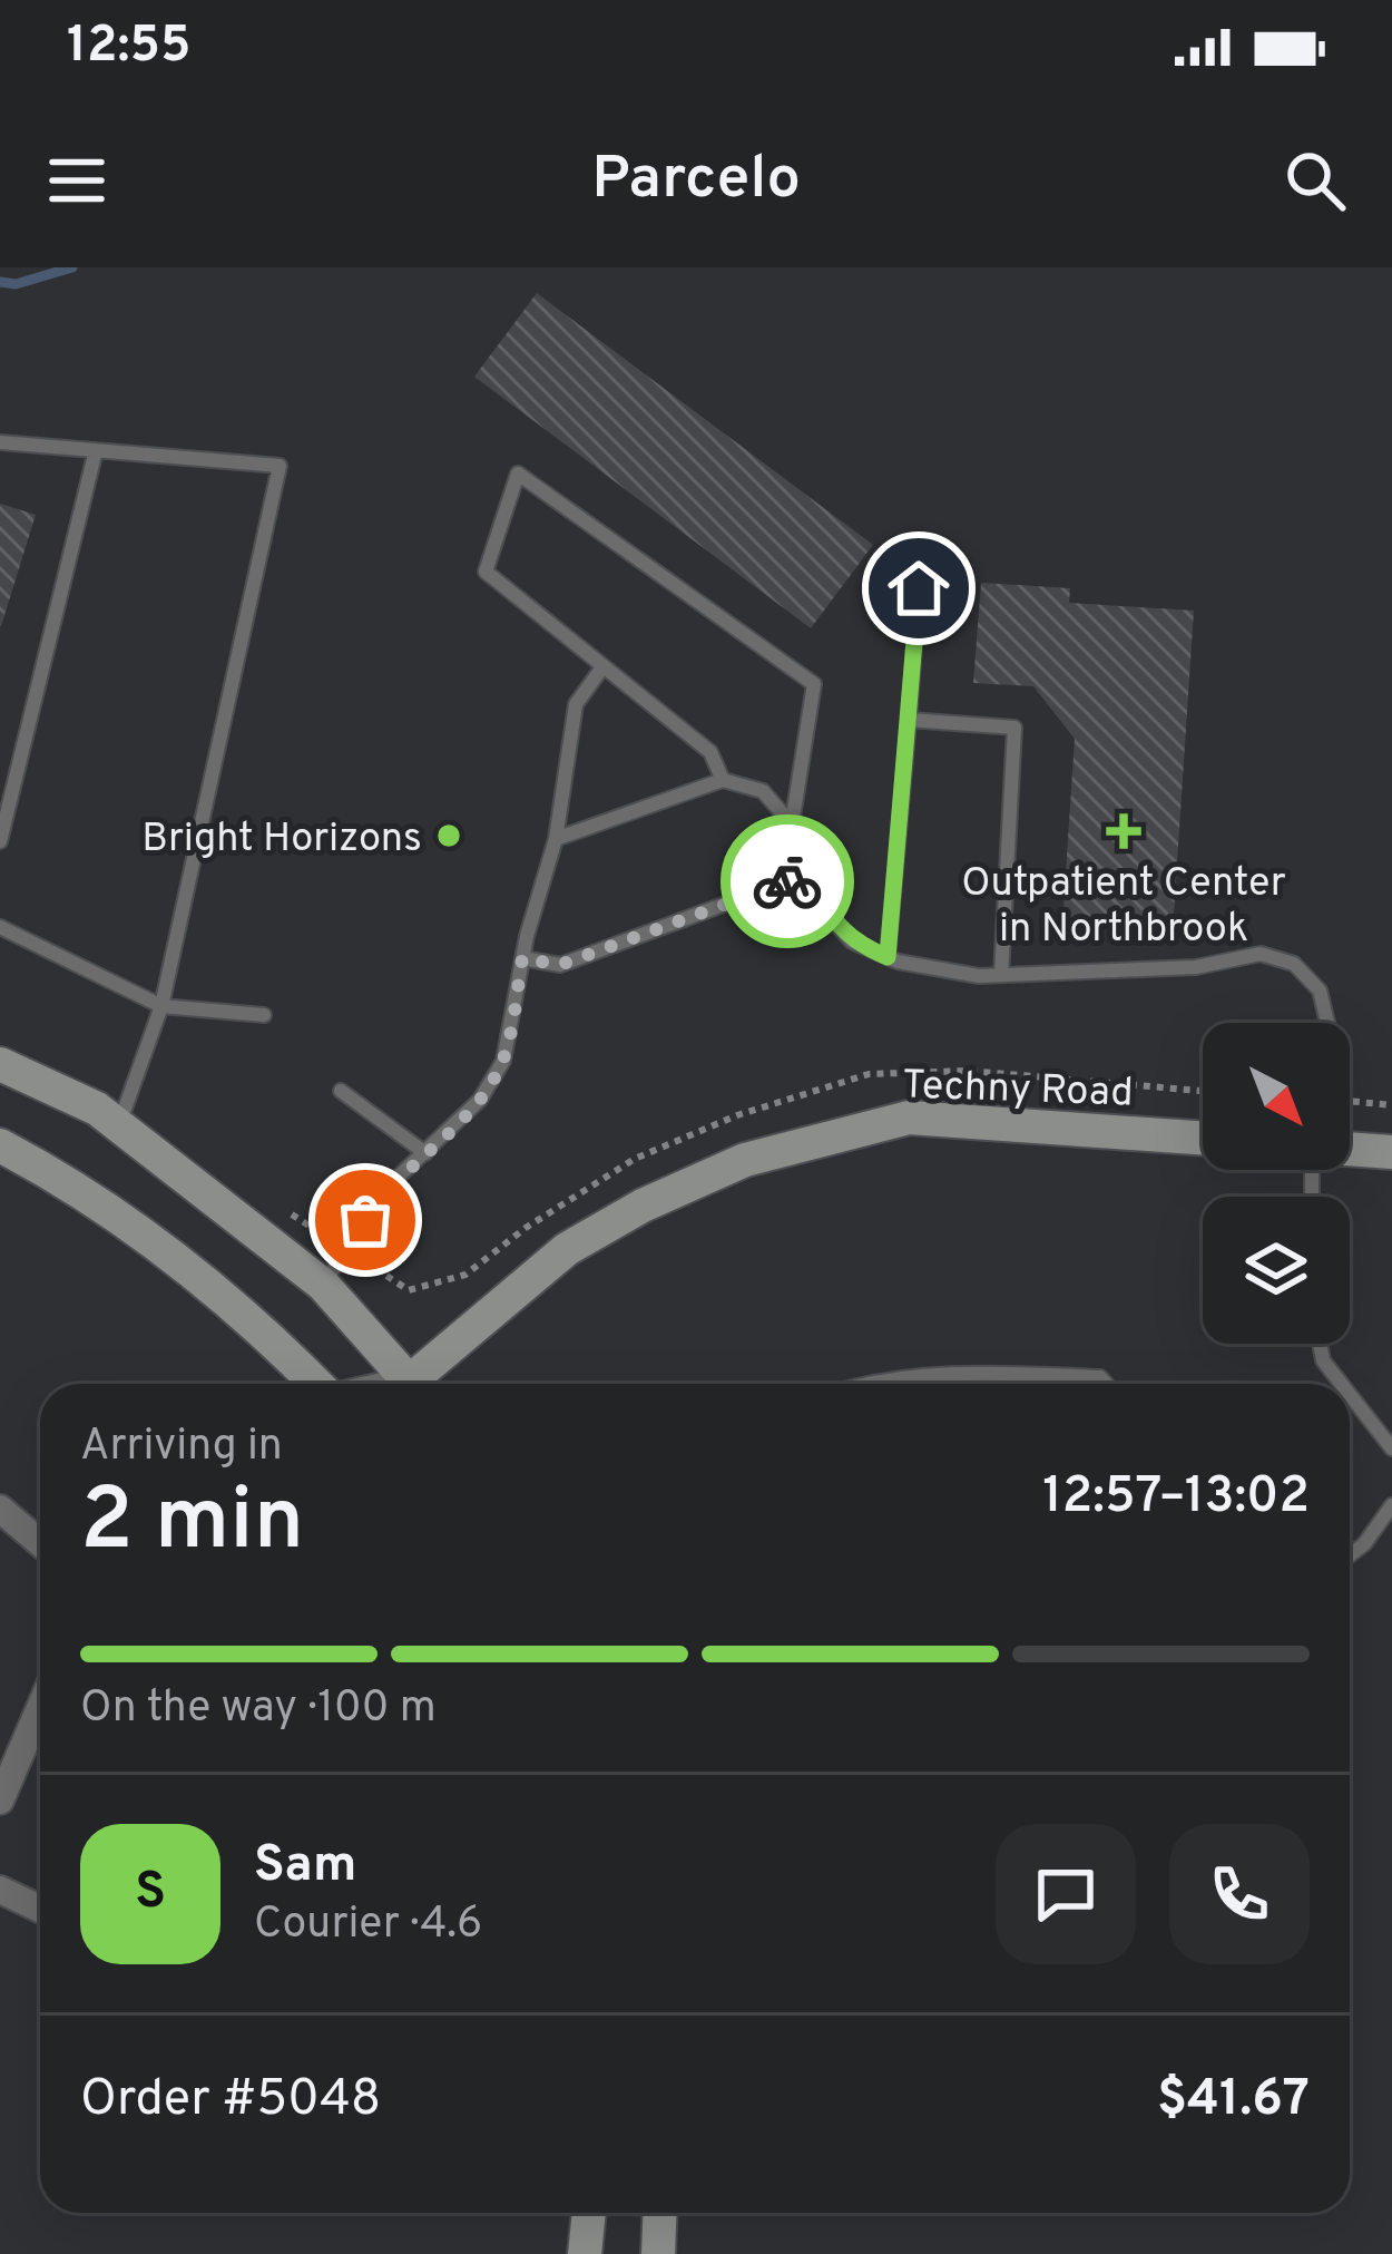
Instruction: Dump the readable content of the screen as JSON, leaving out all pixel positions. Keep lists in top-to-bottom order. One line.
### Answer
{"streets":{"main road":["Techny Road"]},"places":{"health":["Outpatient Center in Northbrook"],"other":["Bright Horizons"]},"north":"bottom right","page":{"status":"12:55","header":"Parcelo","heading":["2 min","Arriving in","12:57–13:02"],"panel":["Sam","Courier · 4.6","Order #5048","$41.67"],"bar":"On the way · 100 m","round":"S"}}
